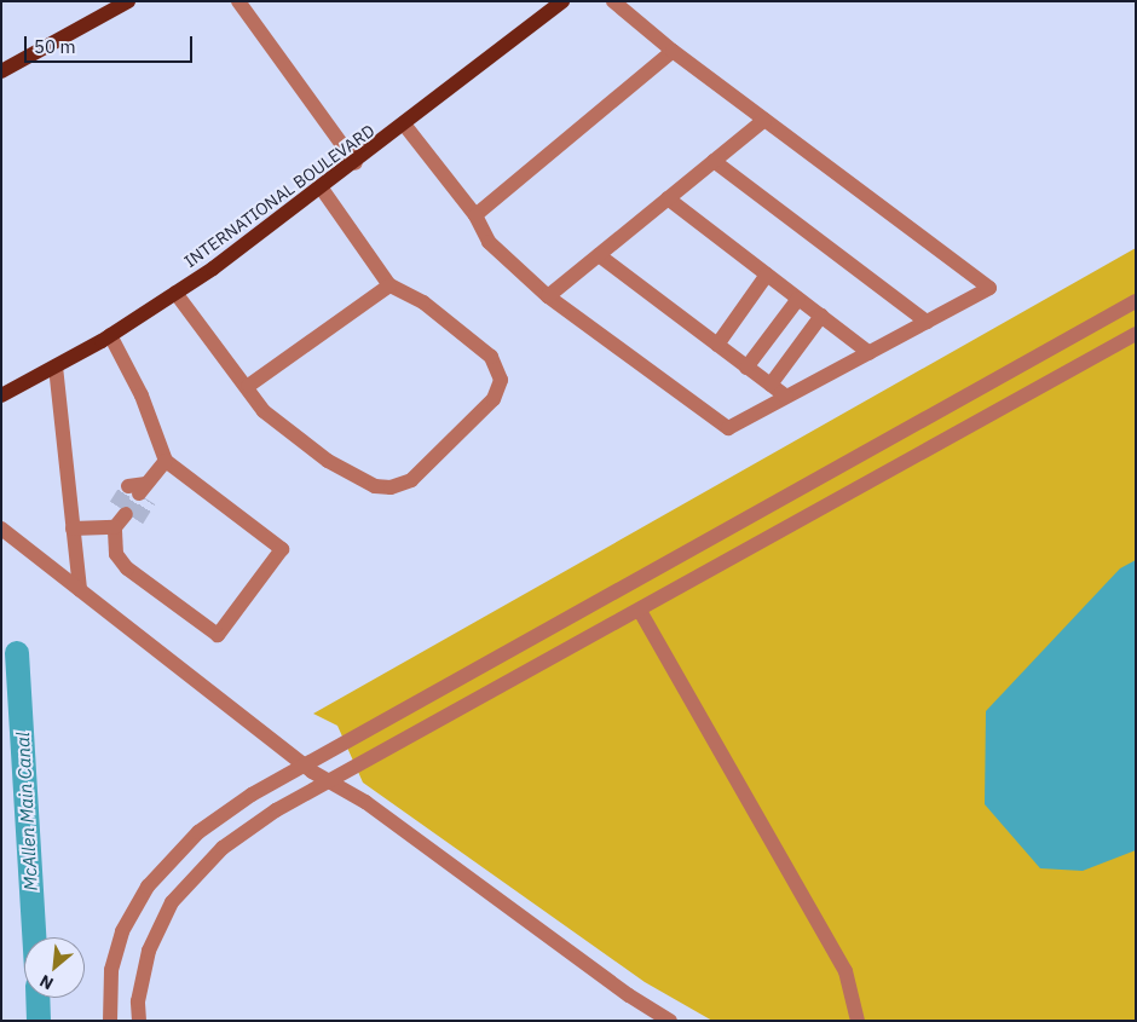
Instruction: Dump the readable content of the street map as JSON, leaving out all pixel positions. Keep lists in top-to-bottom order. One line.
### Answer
{"streets":{"main road":["INTERNATIONAL BOULEVARD"]},"water":["McAllen Main Canal"],"scale_bar":"50 m","north":"bottom left"}
